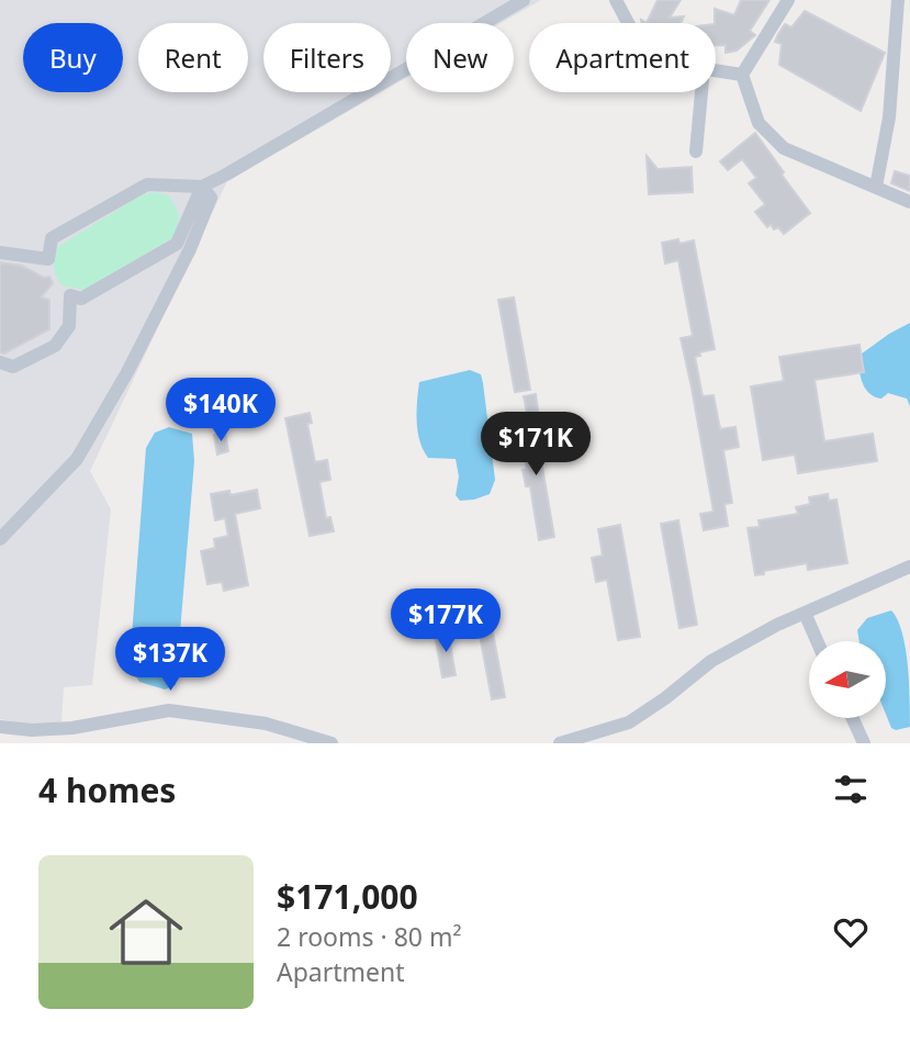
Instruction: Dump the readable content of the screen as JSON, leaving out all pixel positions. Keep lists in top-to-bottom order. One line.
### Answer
{"north":"left","page":{"chip":["Buy","Rent","Filters","New","Apartment"],"price":["$140K","$171K","$177K","$137K"],"heading":"4 homes","list":[{"name":"$171,000","note":"2 rooms · 80 m² · Apartment"}]}}
